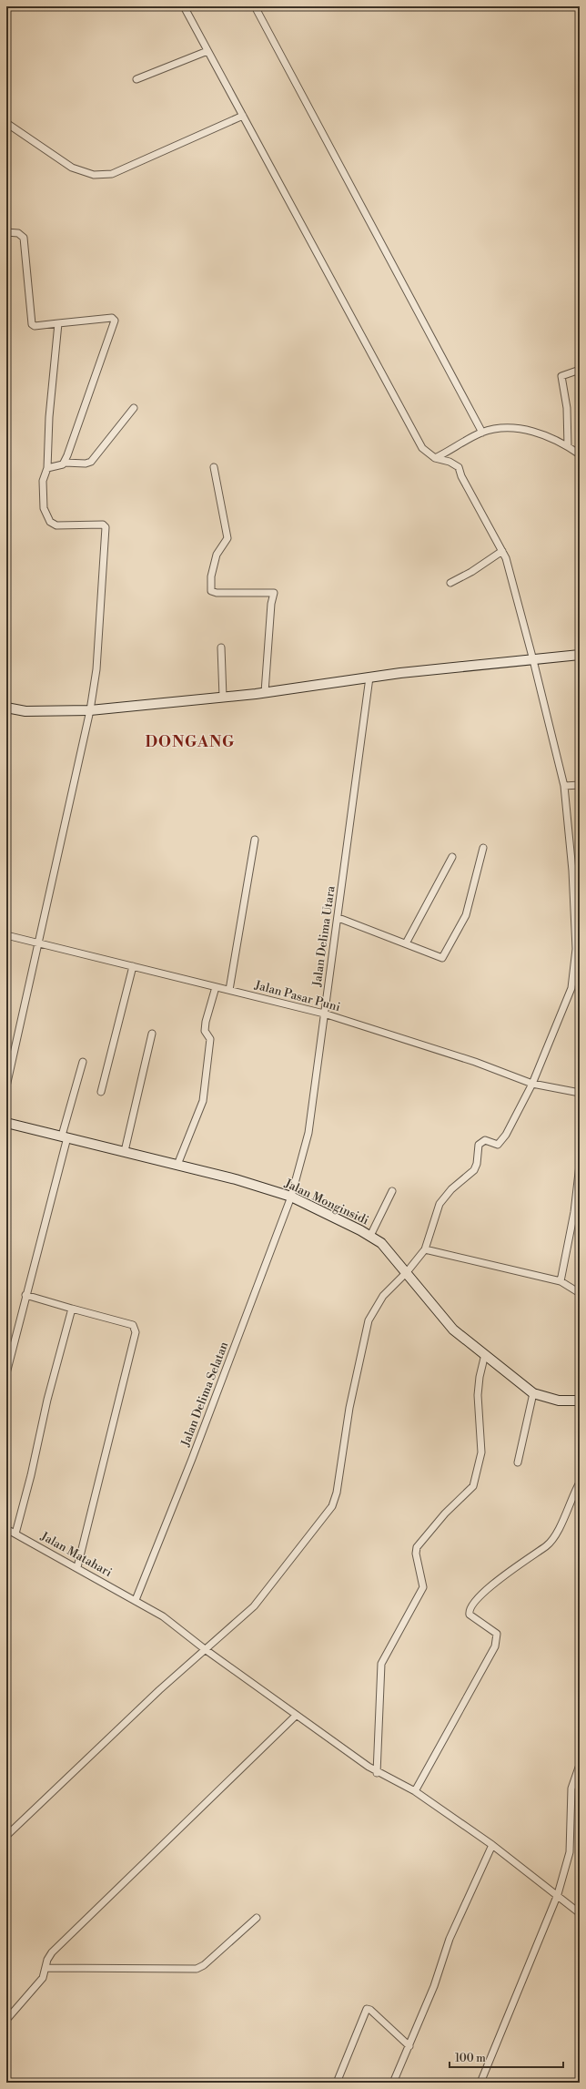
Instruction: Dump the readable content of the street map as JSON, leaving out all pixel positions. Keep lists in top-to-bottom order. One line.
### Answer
{"streets":{"street":["Jalan Delima Utara","Jalan Pasar Puni","Jalan Monginsidi","Jalan Delima Selatan","Jalan Matahari"]},"crossings":[["Jalan Delima Utara","Jalan Pasar Puni"],["Jalan Delima Utara","Jalan Monginsidi"],["Jalan Delima Utara","Jalan Delima Selatan"],["Jalan Monginsidi","Jalan Delima Selatan"],["Jalan Delima Selatan","Jalan Matahari"]],"districts":["DONGANG"],"scale_bar":"100 m"}
